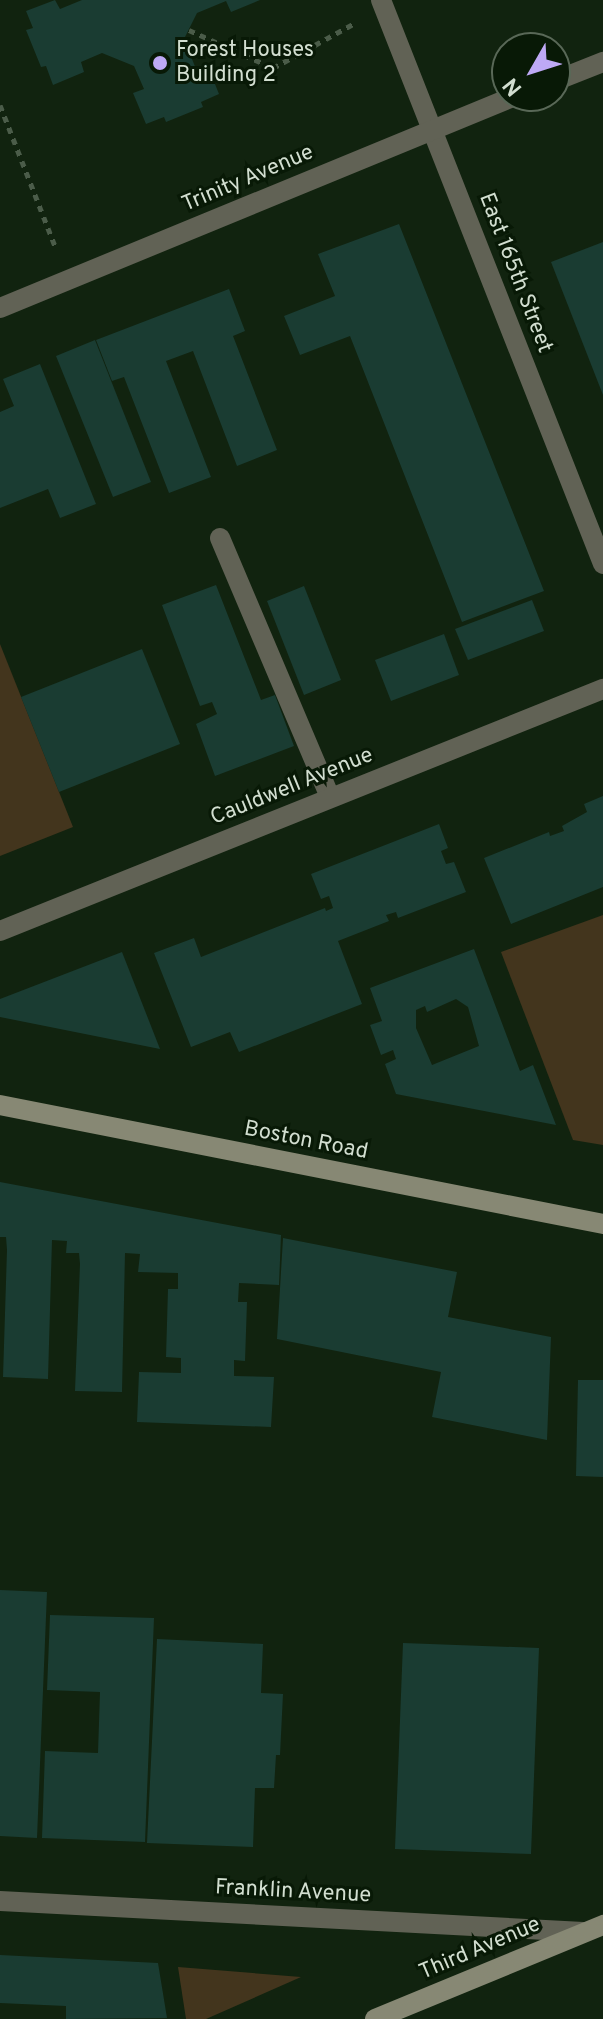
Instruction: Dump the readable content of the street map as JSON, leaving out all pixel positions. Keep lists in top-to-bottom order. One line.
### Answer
{"streets":{"main road":["Boston Road","Third Avenue"],"street":["Trinity Avenue","East 165th Street","Cauldwell Avenue","Franklin Avenue"]},"crossings":[["Trinity Avenue","East 165th Street"],["Franklin Avenue","Third Avenue"]],"places":["Forest Houses Building 2"],"north":"bottom left"}
